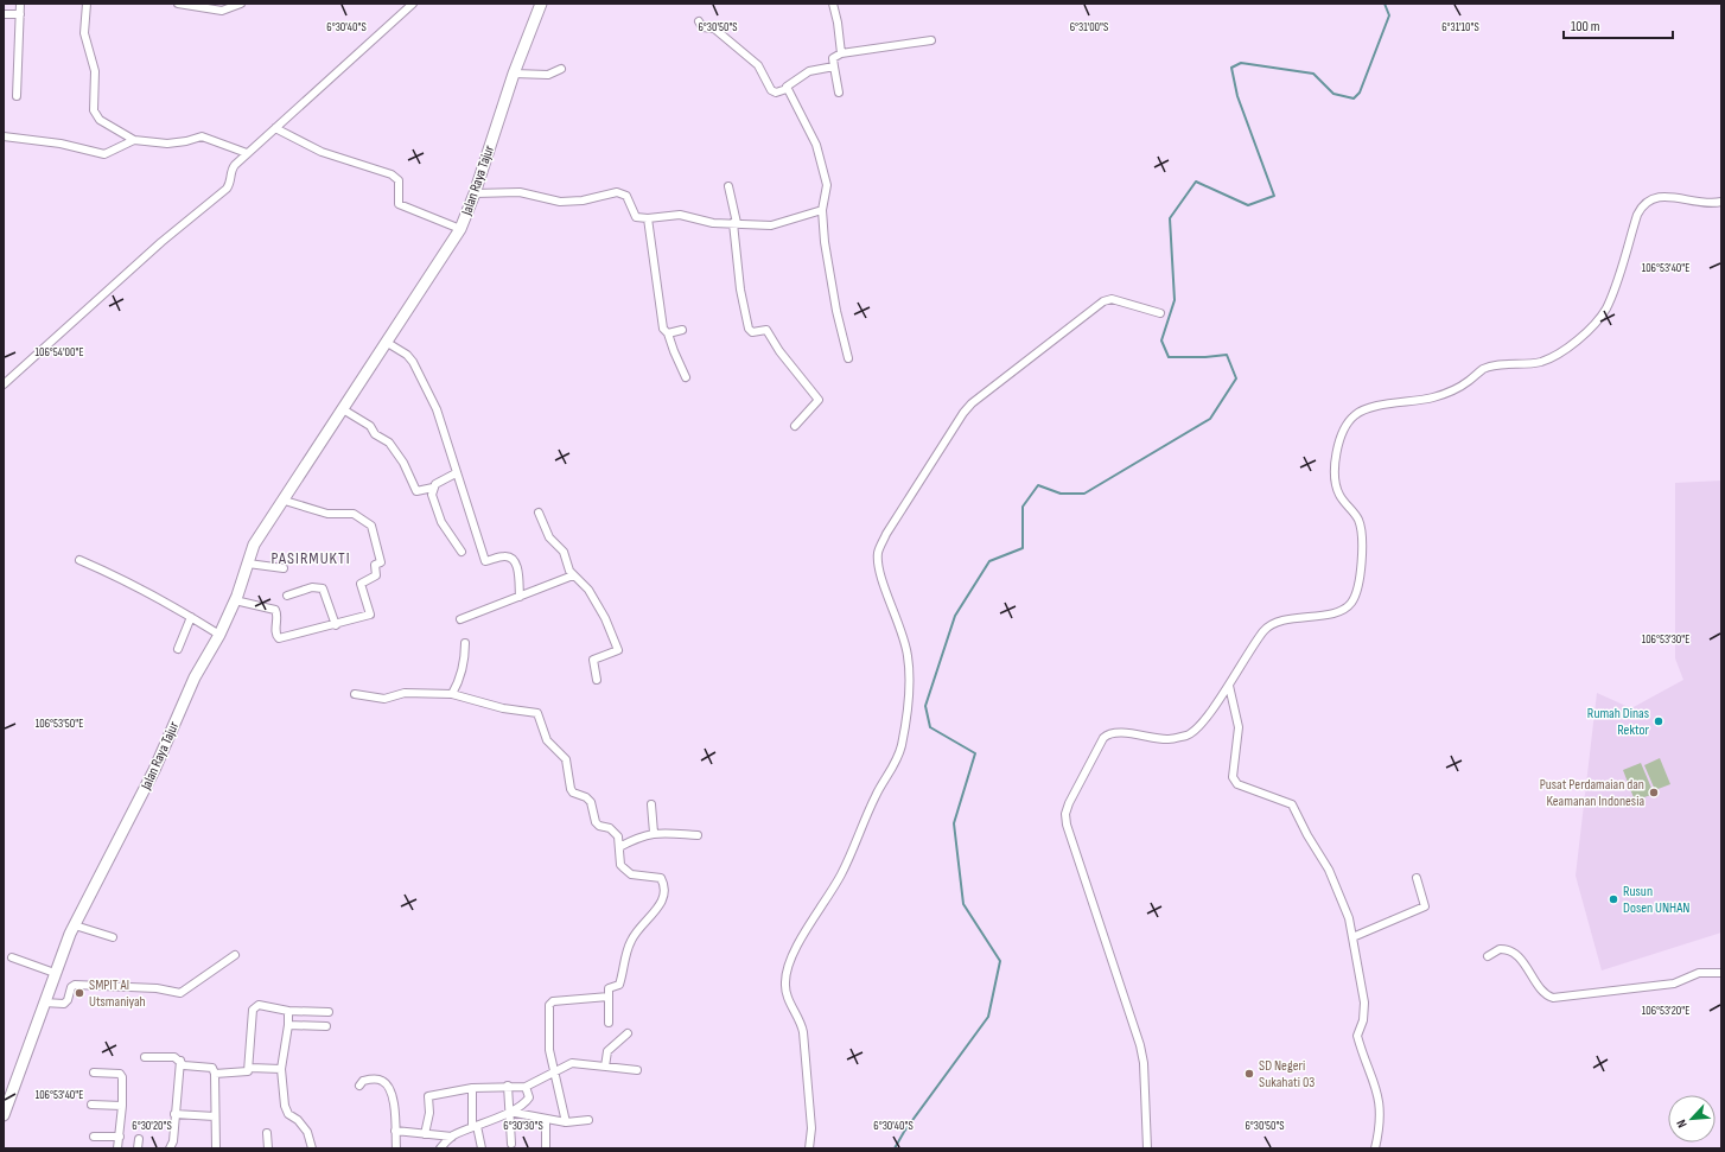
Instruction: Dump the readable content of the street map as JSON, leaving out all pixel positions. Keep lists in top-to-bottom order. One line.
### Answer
{"streets":{"main road":["Jalan Raya Tajur"]},"districts":["PASIRMUKTI"],"places":["Rumah Dinas Rektor","Pusat Perdamaian dan Keamanan Indonesia","Rusun Dosen UNHAN","SMPIT Al Utsmaniyah","SD Negeri Sukahati 03"],"scale_bar":"100 m","north":"bottom left","coordinates":["6°31'10\"S","6°30'40\"S","6°30'50\"S","6°31'00\"S","106°53'40\"E","106°54'00\"E","106°53'30\"E","106°53'50\"E","106°53'20\"E","6°30'20\"S","6°30'30\"S"]}
